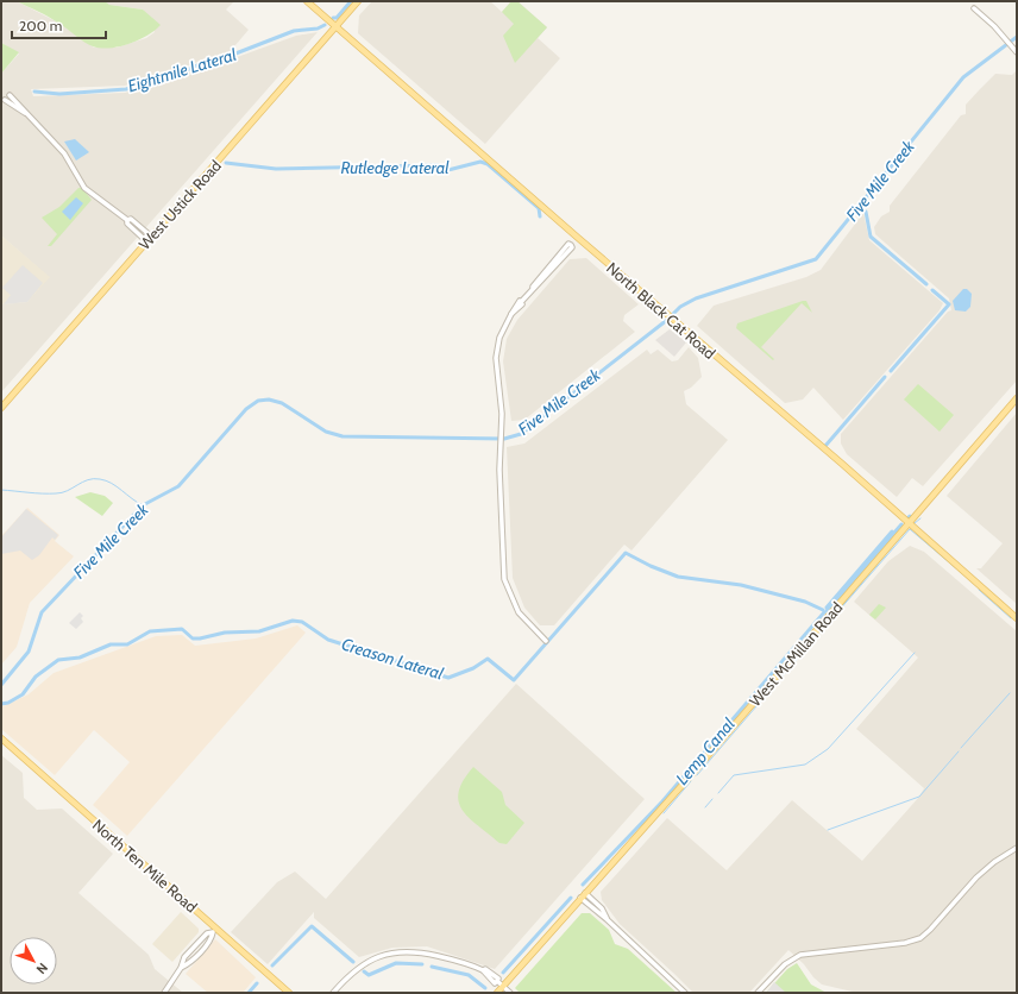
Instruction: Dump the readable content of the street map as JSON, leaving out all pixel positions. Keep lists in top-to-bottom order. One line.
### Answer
{"streets":{"main road":["West Ustick Road","North Black Cat Road","West McMillan Road","North Ten Mile Road"]},"crossings":[["West Ustick Road","North Black Cat Road"],["North Black Cat Road","West McMillan Road"]],"water":["Eightmile Lateral","Rutledge Lateral","Five Mile Creek","Creason Lateral","Lemp Canal"],"scale_bar":"200 m","north":"bottom right"}
